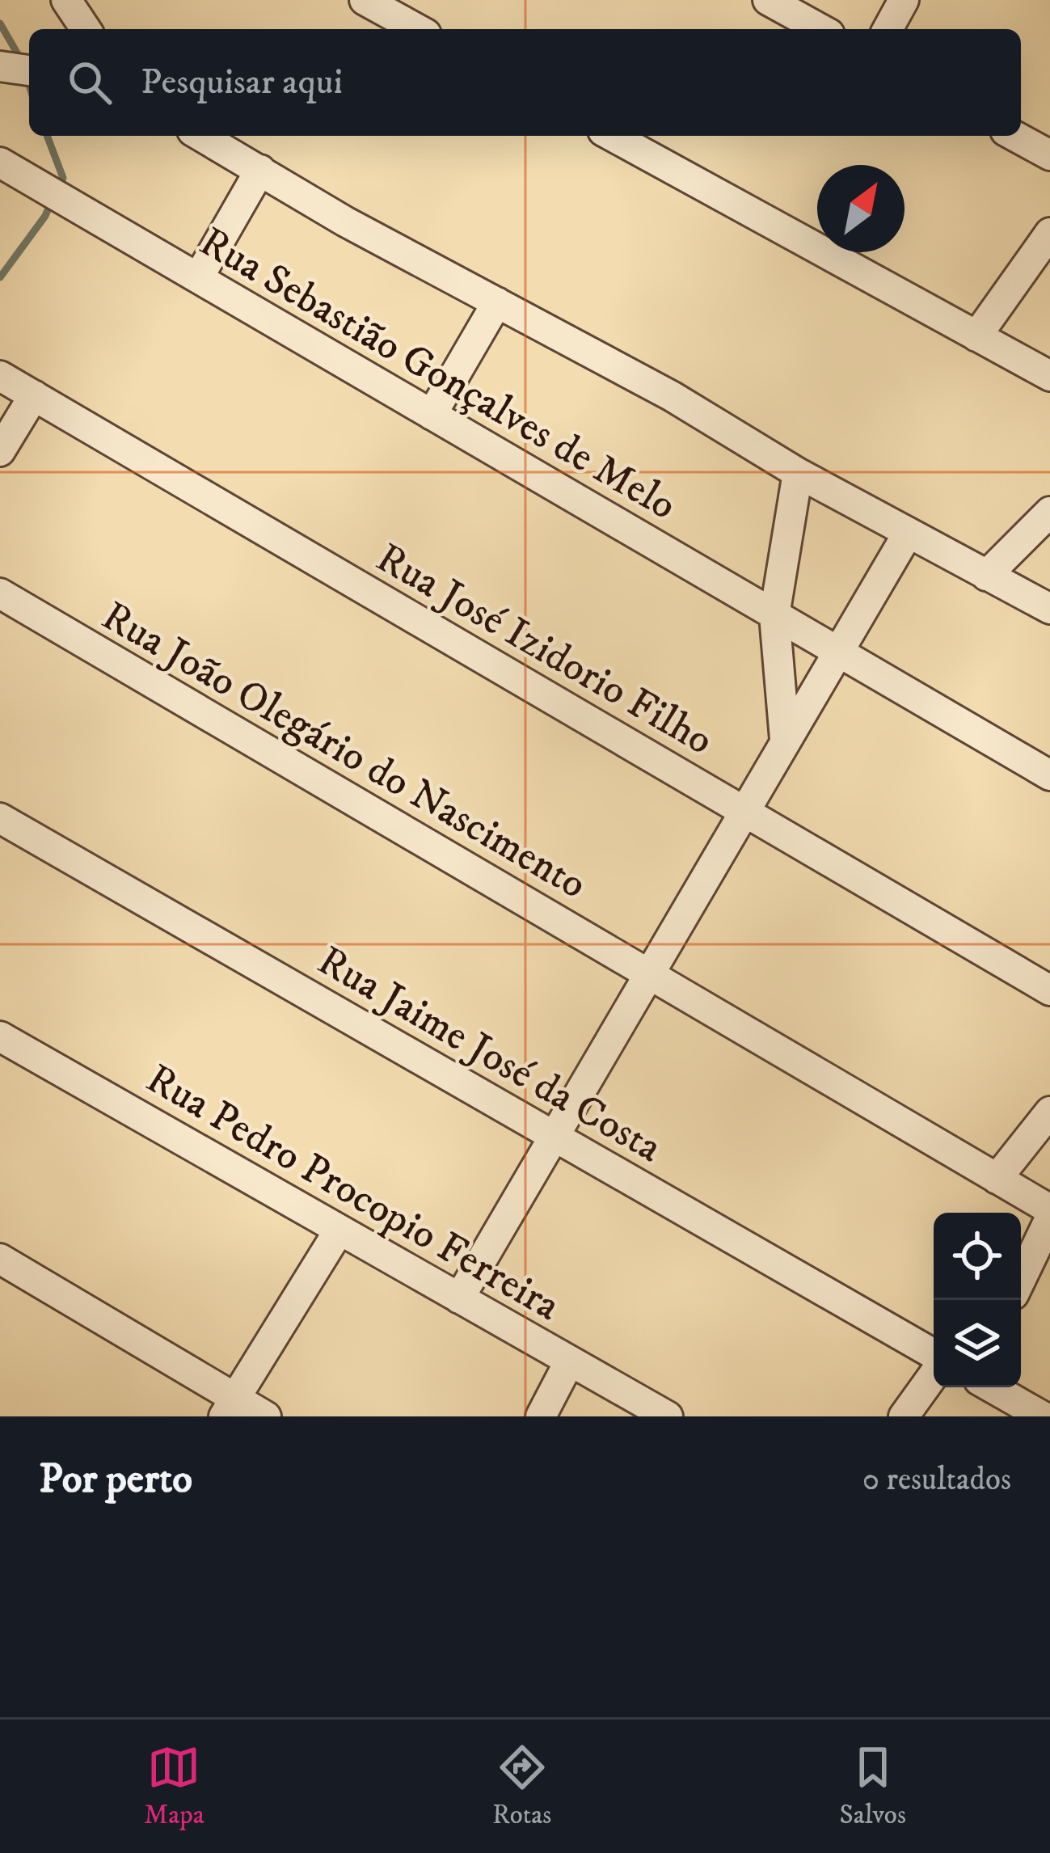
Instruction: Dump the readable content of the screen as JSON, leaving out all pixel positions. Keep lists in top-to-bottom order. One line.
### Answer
{"streets":{"street":["Rua Sebastião Gonçalves de Melo","Rua José Izidorio Filho","Rua João Olegário do Nascimento","Rua Jaime José da Costa","Rua Pedro Procopio Ferreira"]},"north":"top right","page":{"search":"Pesquisar aqui","heading":["Por perto","0 resultados"],"nav":["Mapa","Rotas","Salvos"]}}
